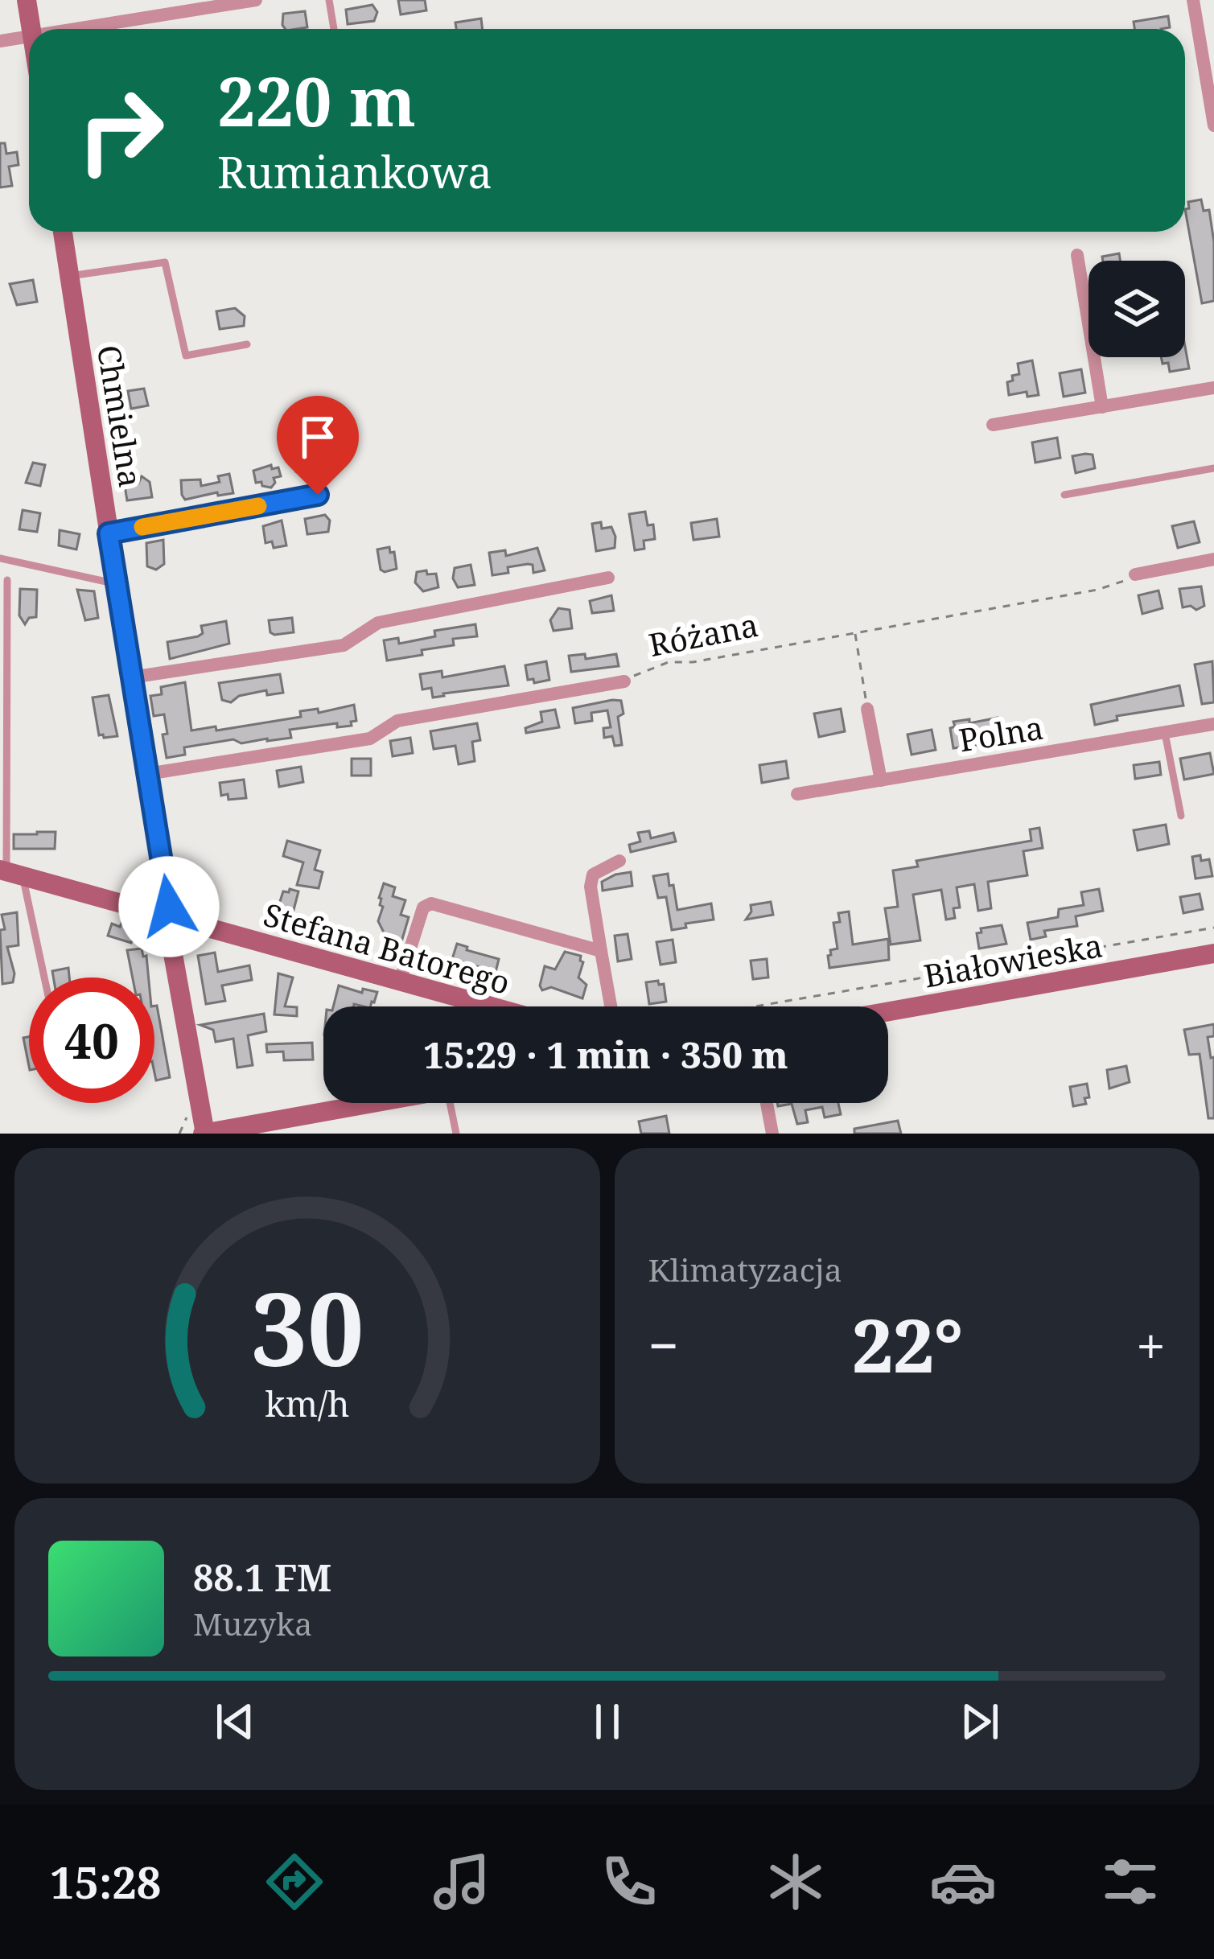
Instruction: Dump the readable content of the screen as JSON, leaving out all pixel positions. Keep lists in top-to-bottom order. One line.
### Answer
{"streets":{"street":["Chmielna","Różana","Polna","Stefana Batorego","Białowieska"]},"crossings":[["Chmielna","Różana"],["Chmielna","Stefana Batorego"]],"page":{"turn":["220 m","Rumiankowa"],"limit":"40","trip":"15:29 · 1 min · 350 m","tile":"Klimatyzacja","heat":["−","22°","+"],"song":["88.1 FM","Muzyka"],"tabs":"15:28","gauge":["30","km/h"]}}
